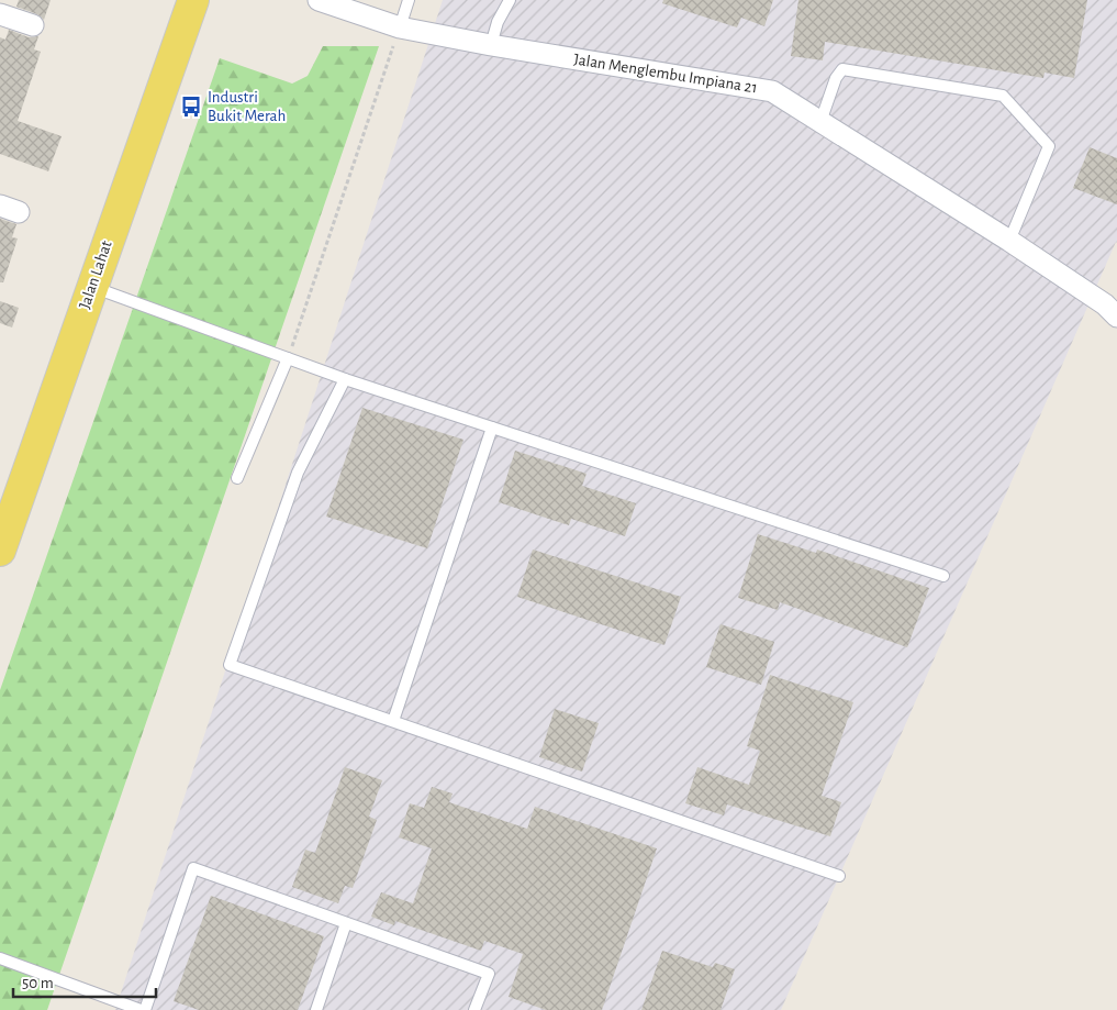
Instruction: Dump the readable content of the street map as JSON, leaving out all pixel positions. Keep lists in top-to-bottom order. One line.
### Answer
{"streets":{"main road":["Jalan Lahat"],"street":["Jalan Menglembu Impiana 21"]},"places":{"bus stop":["Industri Bukit Merah"]},"scale_bar":"50 m"}
